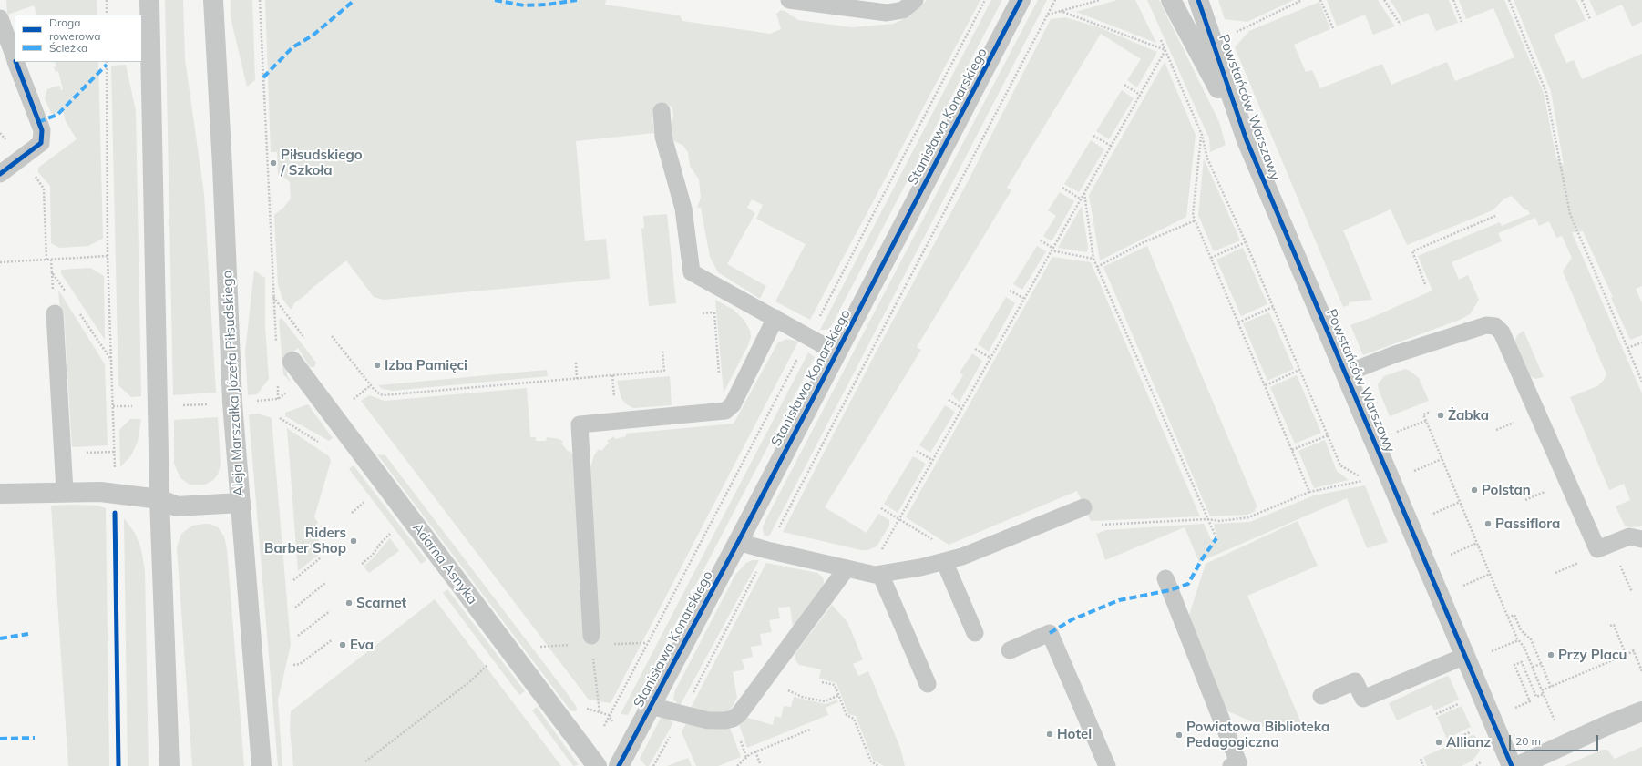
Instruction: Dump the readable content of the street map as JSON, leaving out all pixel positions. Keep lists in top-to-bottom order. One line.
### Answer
{"streets":{"street":["Powstańców Warszawy","Stanisława Konarskiego","Aleja Marszałka Józefa Piłsudskiego","Adama Asnyka"]},"places":["Piłsudskiego / Szkoła","Izba Pamięci","Żabka","Polstan","Passiflora","Riders Barber Shop","Scarnet","Eva","Przy Placu","Hotel","Powiatowa Biblioteka Pedagogiczna","Allianz"],"legend":["Droga rowerowa","Ścieżka"],"scale_bar":"20 m"}
